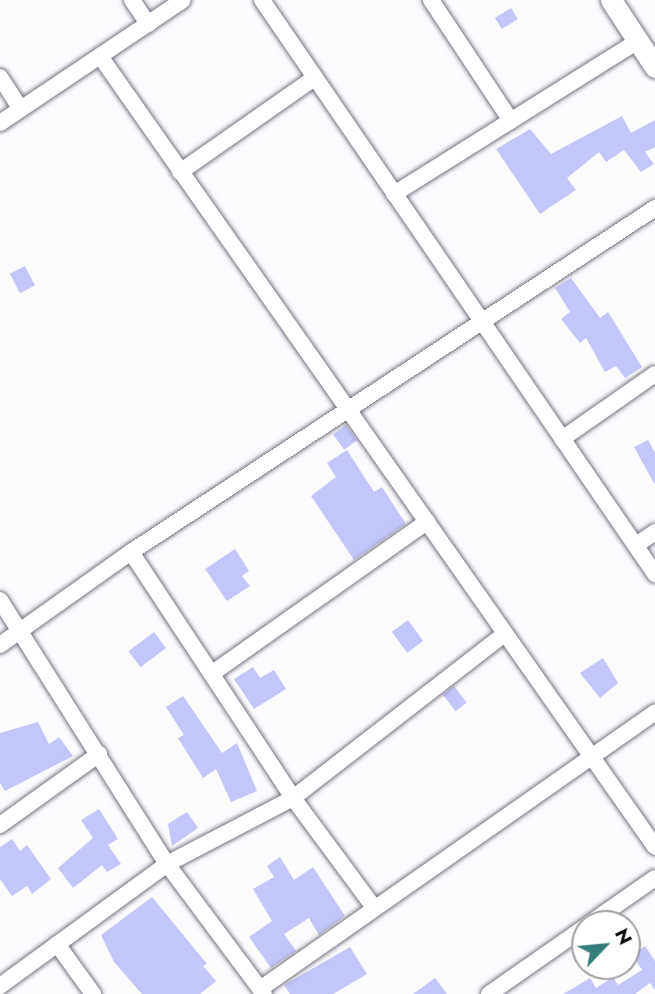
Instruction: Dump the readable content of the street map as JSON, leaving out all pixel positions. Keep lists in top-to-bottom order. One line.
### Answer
{"north":"top right"}
